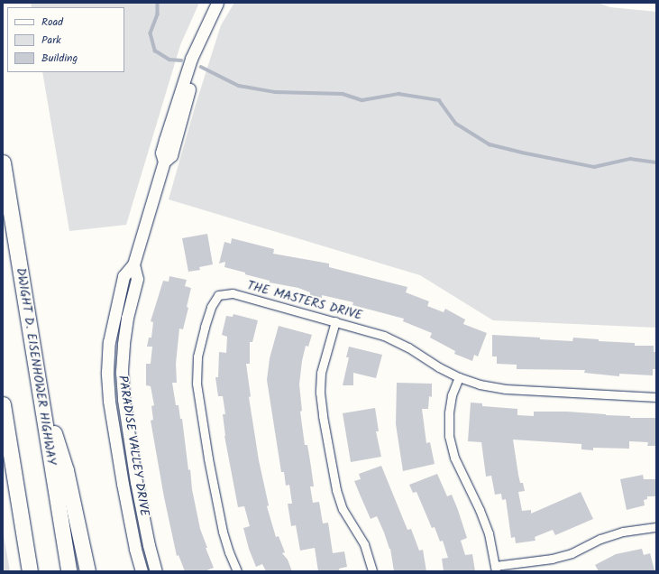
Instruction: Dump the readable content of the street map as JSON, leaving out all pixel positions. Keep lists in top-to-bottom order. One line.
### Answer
{"streets":{"highway":["DWIGHT D. EISENHOWER HIGHWAY"],"street":["THE MASTERS DRIVE","PARADISE VALLEY DRIVE"]},"legend":["Road","Park","Building"]}
